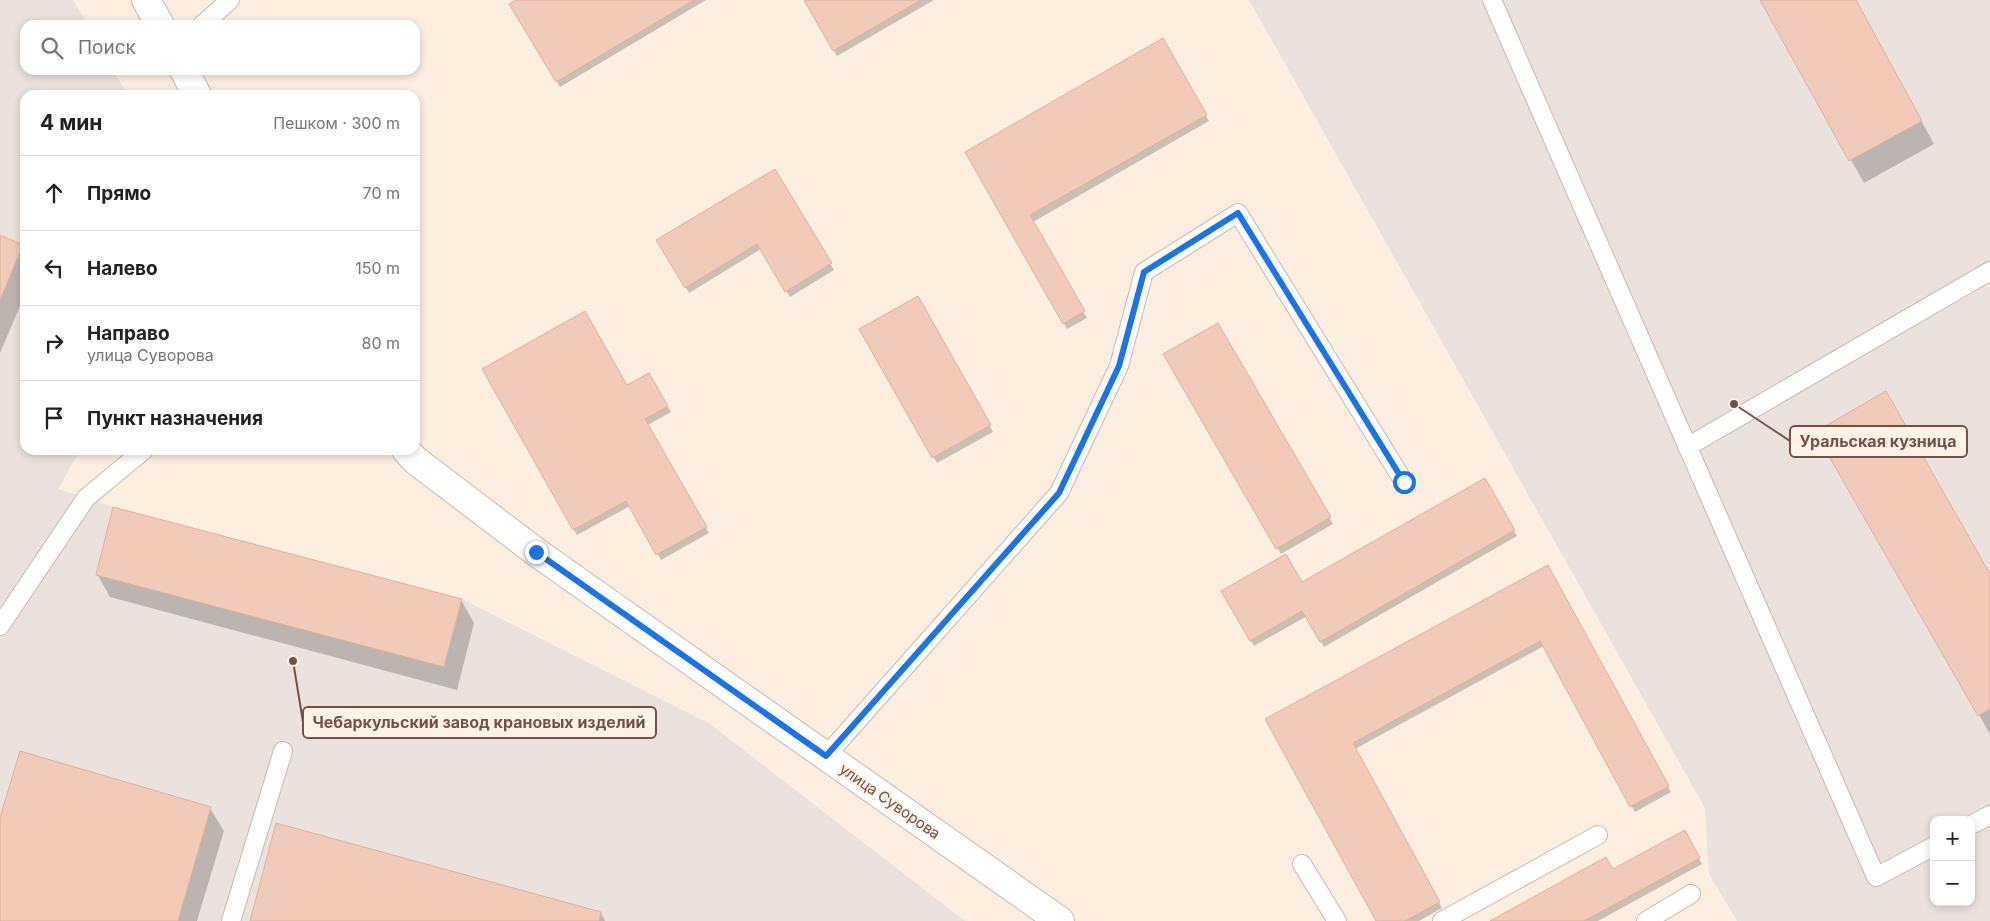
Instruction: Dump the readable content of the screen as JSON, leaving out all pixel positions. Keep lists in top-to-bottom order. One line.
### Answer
{"streets":{"street":["улица Суворова"]},"places":["Уральская кузница","Чебаркульский завод крановых изделий"],"page":{"search":"Поиск","heading":["4 мин","Пешком · 300 m"],"list":[["Прямо","70 m"],["Налево","150 m"],["Направо","улица Суворова","80 m"],"Пункт назначения"],"map_buttons":["+","−"]}}
